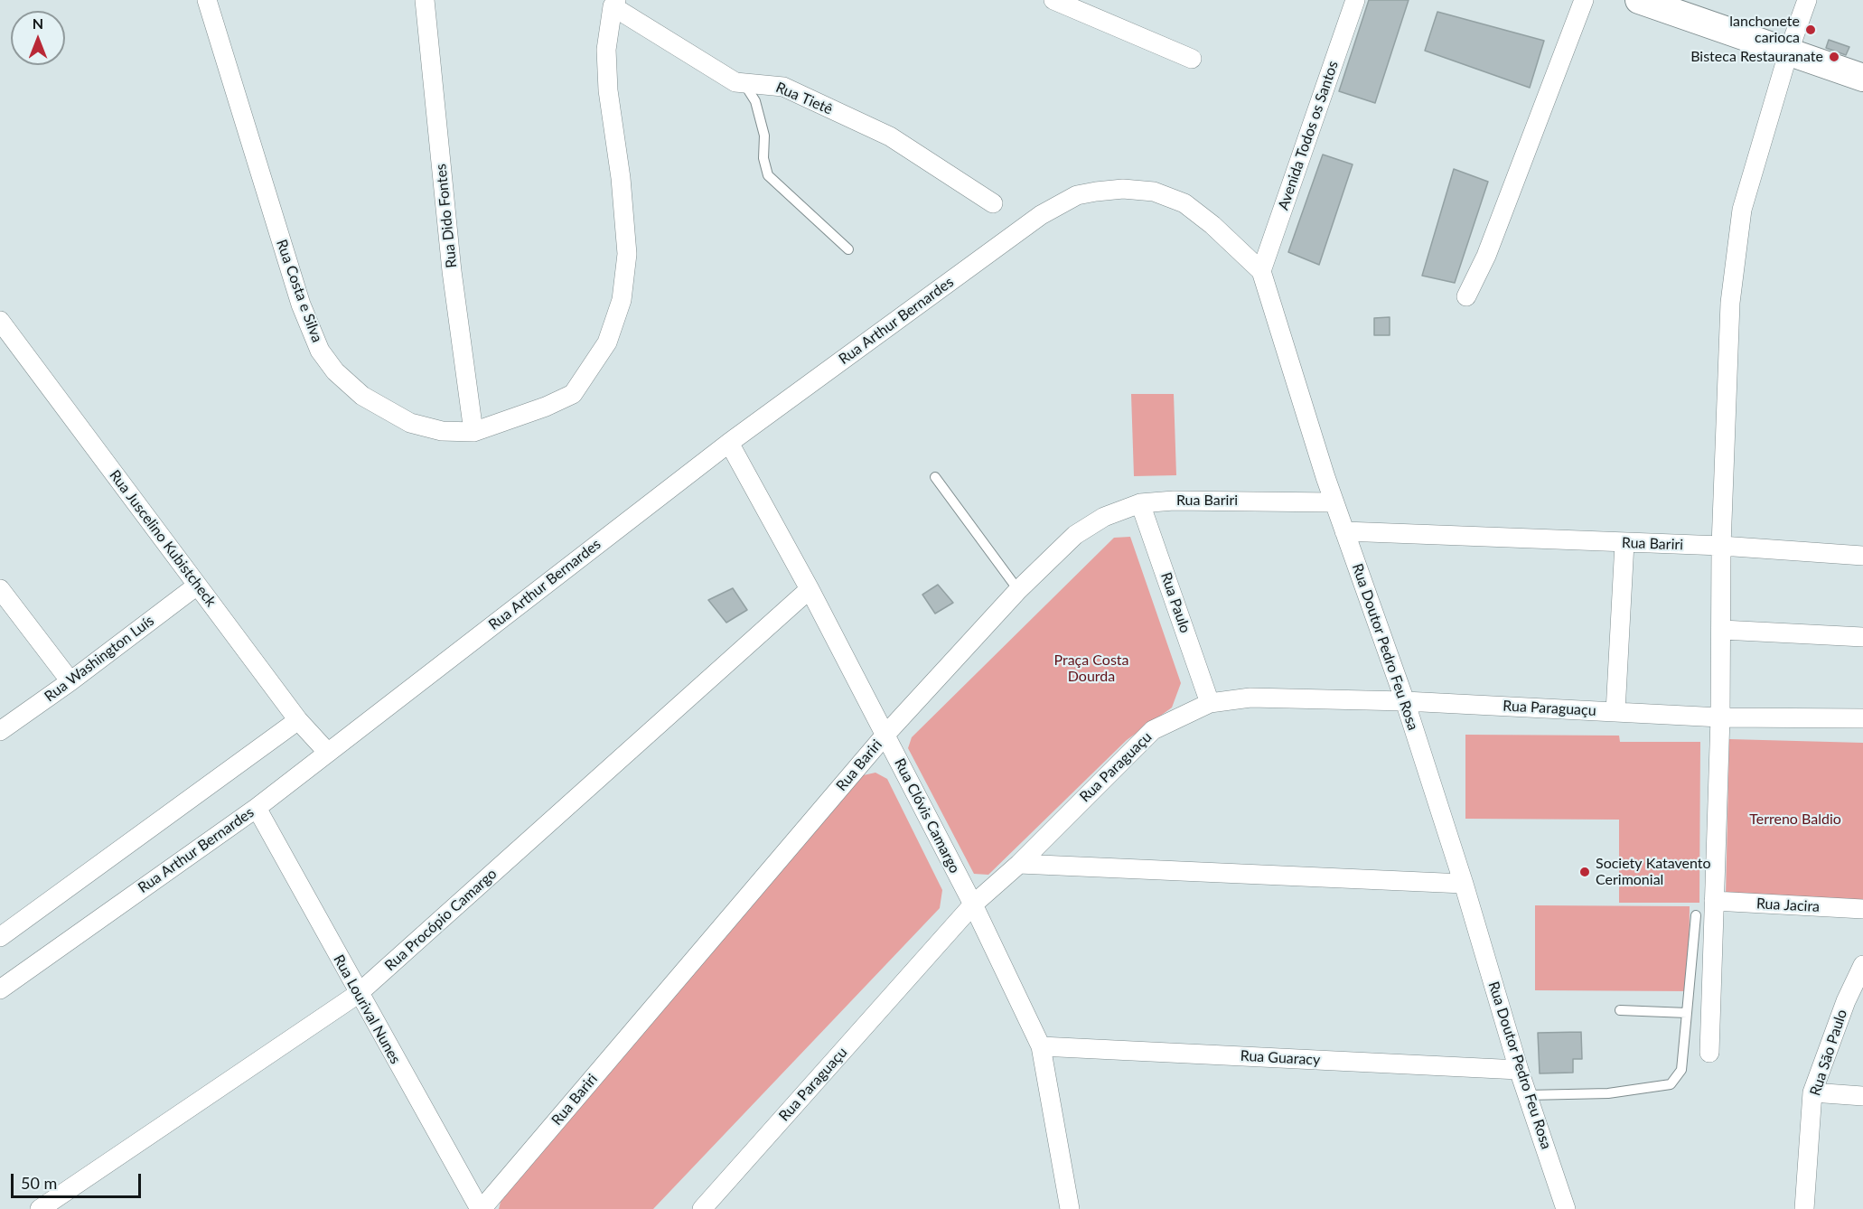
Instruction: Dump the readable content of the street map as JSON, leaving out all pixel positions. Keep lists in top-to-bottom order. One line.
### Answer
{"streets":{"street":["Rua Tietê","Avenida Todos os Santos","Rua Dido Fontes","Rua Costa e Silva","Rua Arthur Bernardes","Rua Bariri","Rua Juscelino Kubistcheck","Rua Paulo","Rua Doutor Pedro Feu Rosa","Rua Washington Luís","Rua Paraguaçu","Rua Clóvis Camargo","Rua Jacira","Rua Procópio Camargo","Rua Lourival Nunes","Rua São Paulo","Rua Guaracy"]},"crossings":[["Rua Tietê","Rua Costa e Silva"],["Avenida Todos os Santos","Rua Doutor Pedro Feu Rosa"],["Rua Dido Fontes","Rua Costa e Silva"],["Rua Arthur Bernardes","Rua Juscelino Kubistcheck"],["Rua Arthur Bernardes","Rua Doutor Pedro Feu Rosa"],["Rua Arthur Bernardes","Rua Clóvis Camargo"],["Rua Arthur Bernardes","Rua Lourival Nunes"],["Rua Bariri","Rua Paulo"],["Rua Bariri","Rua Doutor Pedro Feu Rosa"],["Rua Bariri","Rua Clóvis Camargo"],["Rua Bariri","Rua Lourival Nunes"],["Rua Juscelino Kubistcheck","Rua Washington Luís"],["Rua Paulo","Rua Paraguaçu"],["Rua Doutor Pedro Feu Rosa","Rua Paraguaçu"],["Rua Doutor Pedro Feu Rosa","Rua Guaracy"],["Rua Paraguaçu","Rua Clóvis Camargo"],["Rua Clóvis Camargo","Rua Procópio Camargo"],["Rua Clóvis Camargo","Rua Guaracy"],["Rua Procópio Camargo","Rua Lourival Nunes"]],"parks":["Praça Costa Dourda","Terreno Baldio"],"places":["lanchonete carioca","Bisteca Restauranate","Society Katavento Cerimonial"],"scale_bar":"50 m","north":"top"}
